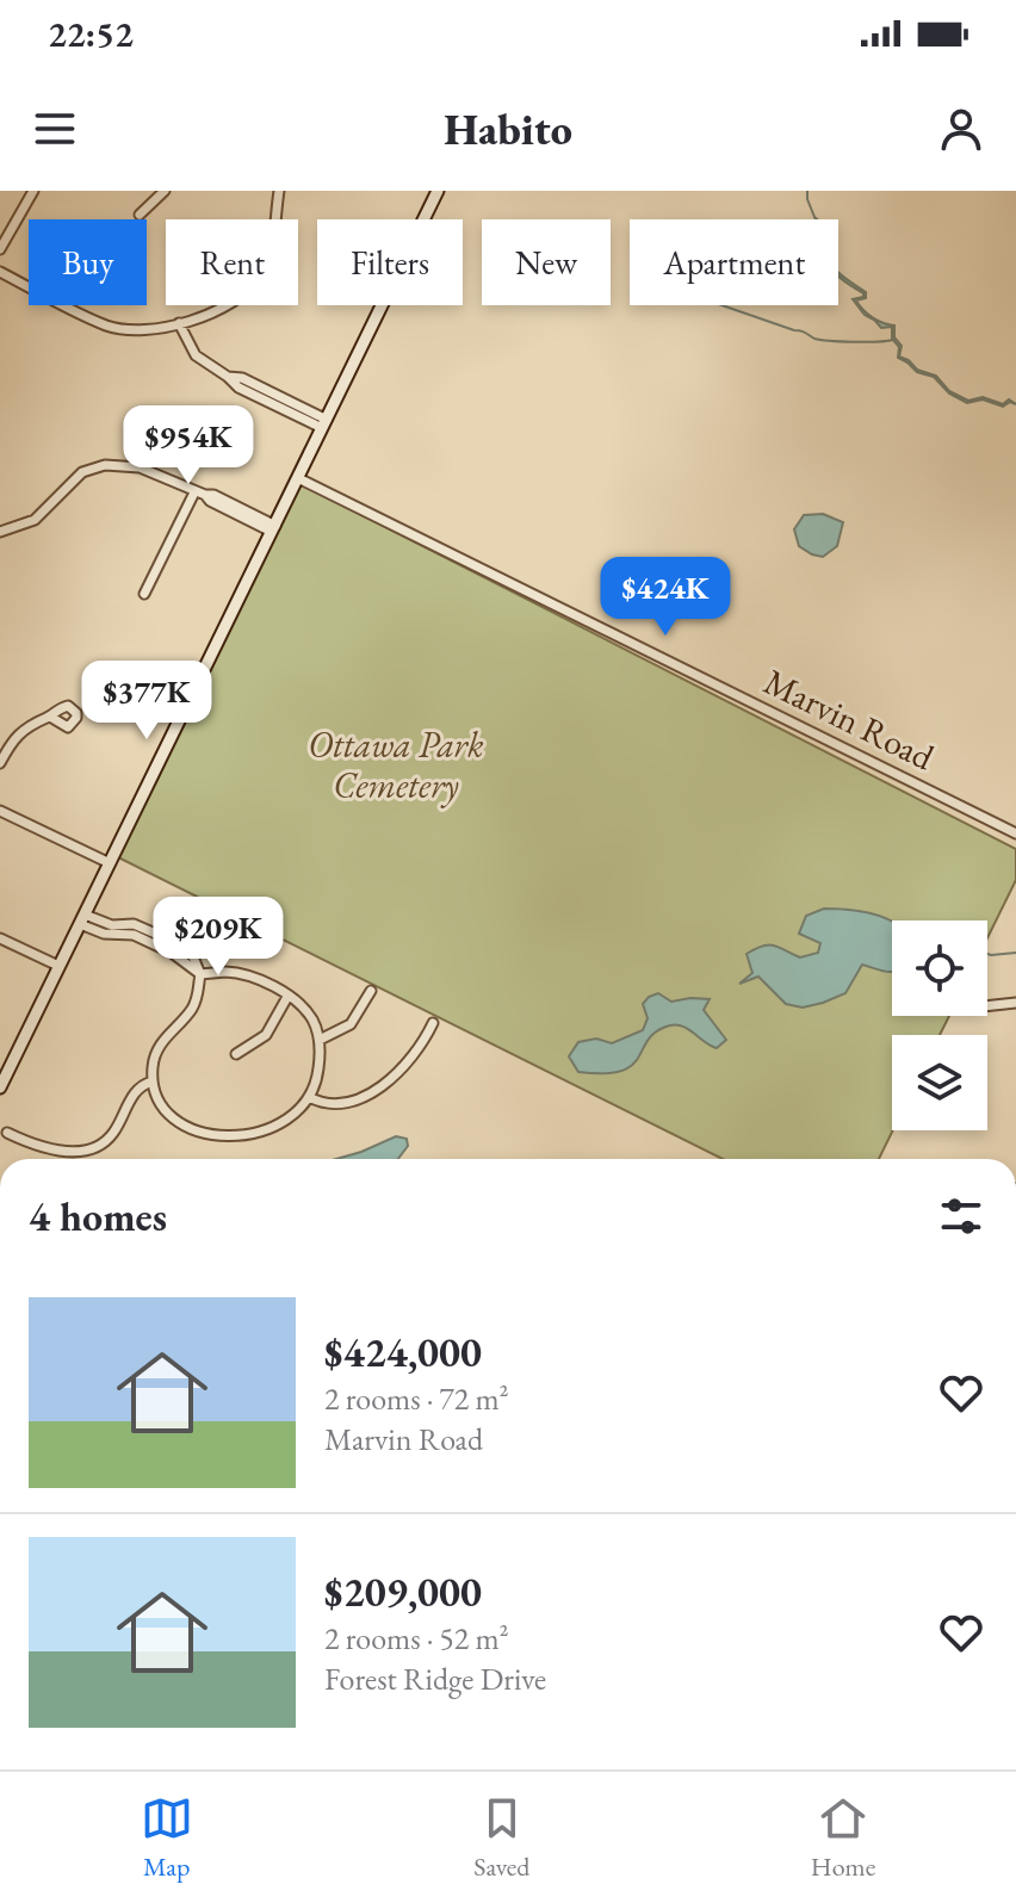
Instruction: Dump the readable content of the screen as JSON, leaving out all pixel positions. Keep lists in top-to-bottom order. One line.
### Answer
{"streets":{"street":["Marvin Road"]},"parks":["Ottawa Park Cemetery"],"page":{"status":"22:52","header":"Habito","chip":["Buy","Rent","Filters","New","Apartment"],"price":["$954K","$424K","$377K","$209K"],"heading":"4 homes","list":[{"name":"$424,000","note":"2 rooms · 72 m² · Marvin Road"},{"name":"$209,000","note":"2 rooms · 52 m² · Forest Ridge Drive"}],"tabs":["Map","Saved","Home"]}}
